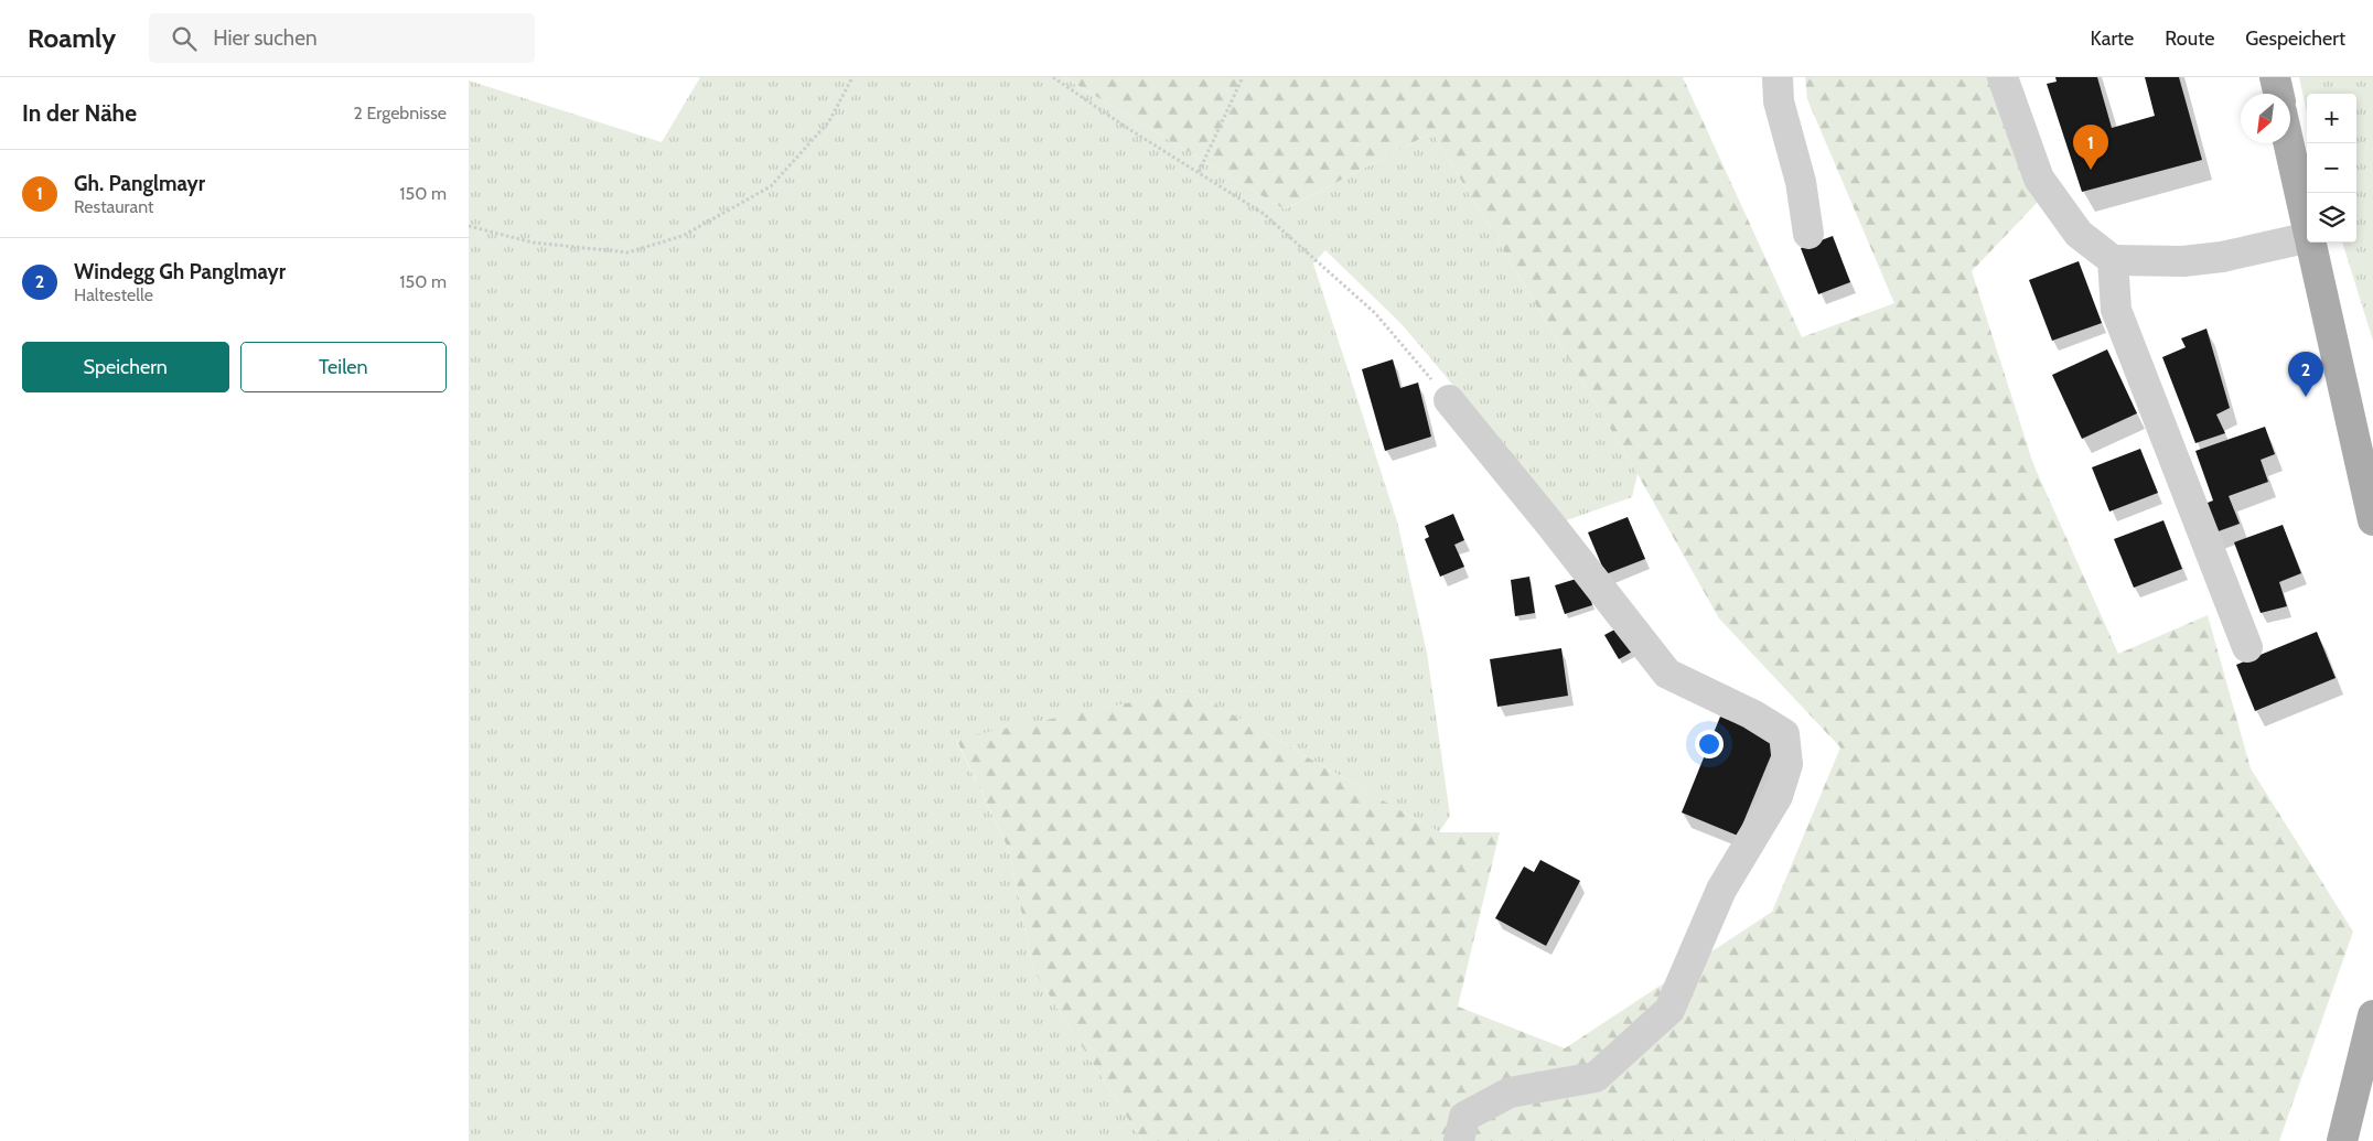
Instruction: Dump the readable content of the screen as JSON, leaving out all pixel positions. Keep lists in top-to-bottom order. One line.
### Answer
{"north":"bottom left","page":{"header":"Roamly","search":"Hier suchen","nav":["Karte","Route","Gespeichert"],"heading":["In der Nähe","2 Ergebnisse"],"map_buttons":["+","−"],"pins":["1","2"],"list":[{"mark":"1","name":"Gh. Panglmayr","note":"Restaurant","value":"150 m"},{"mark":"2","name":"Windegg Gh Panglmayr","note":"Haltestelle","value":"150 m"}],"buttons":["Speichern","Teilen"]}}
